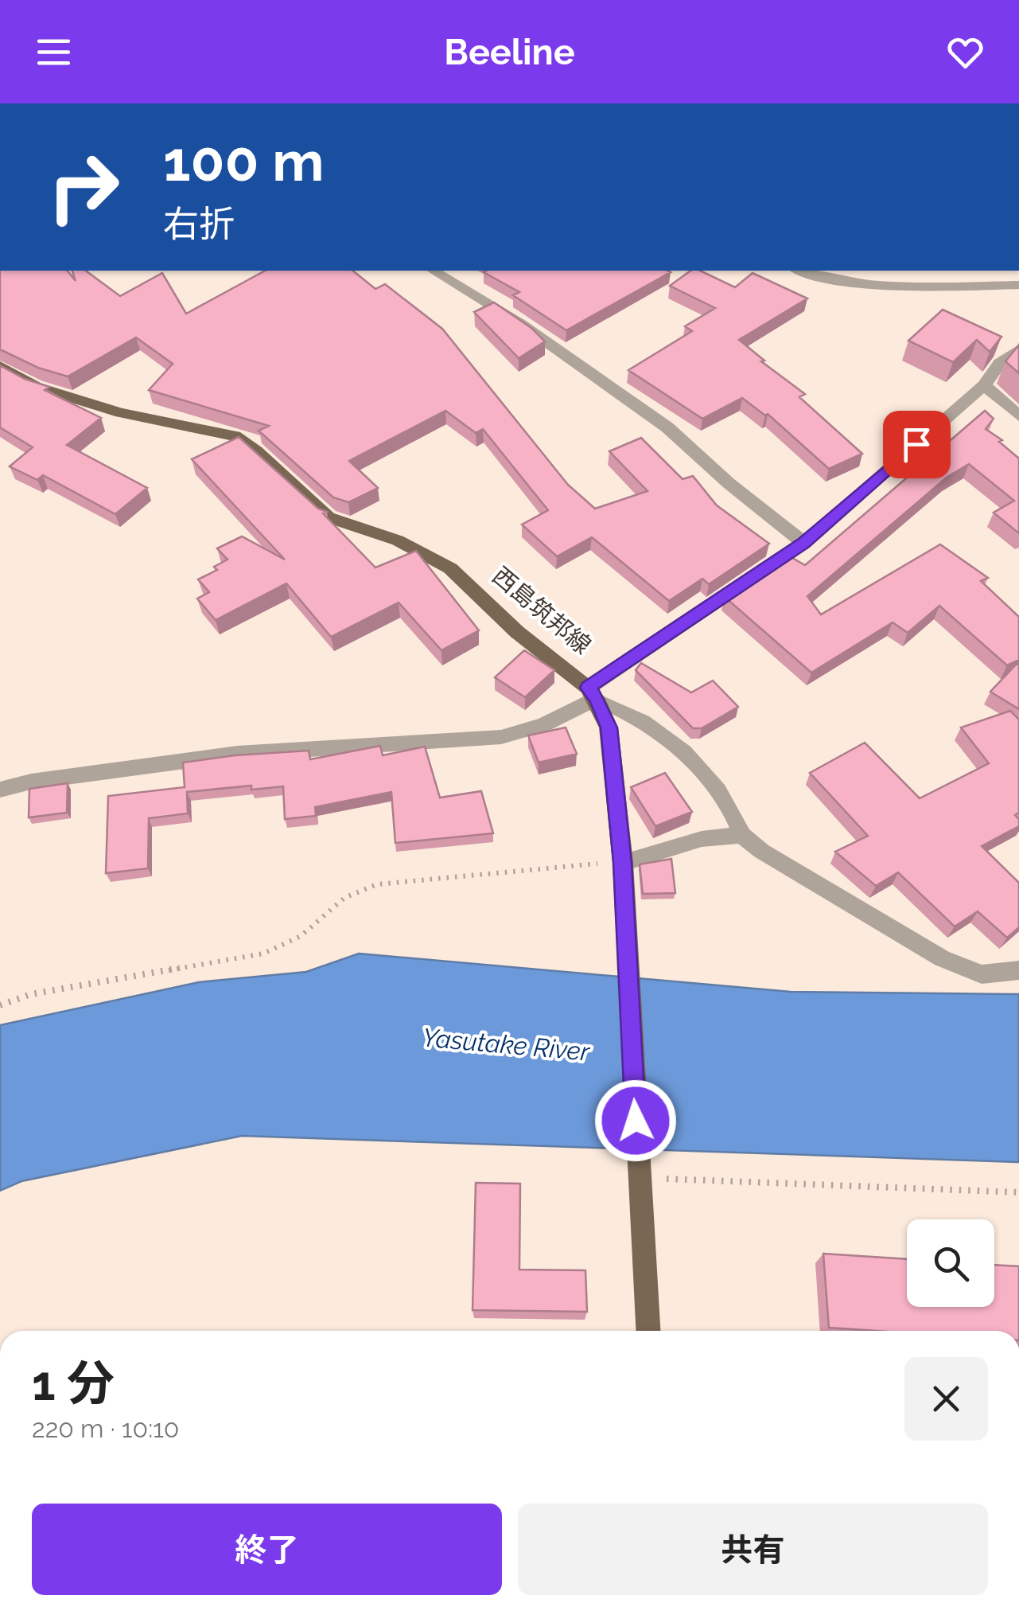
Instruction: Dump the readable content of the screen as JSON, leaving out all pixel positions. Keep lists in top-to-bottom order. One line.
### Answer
{"streets":{"main road":["西島筑邦線"]},"water":["Yasutake River"],"page":{"header":"Beeline","turn":["100 m","右折"],"heading":["1 分","220 m · 10:10"],"buttons":["終了","共有"]}}
